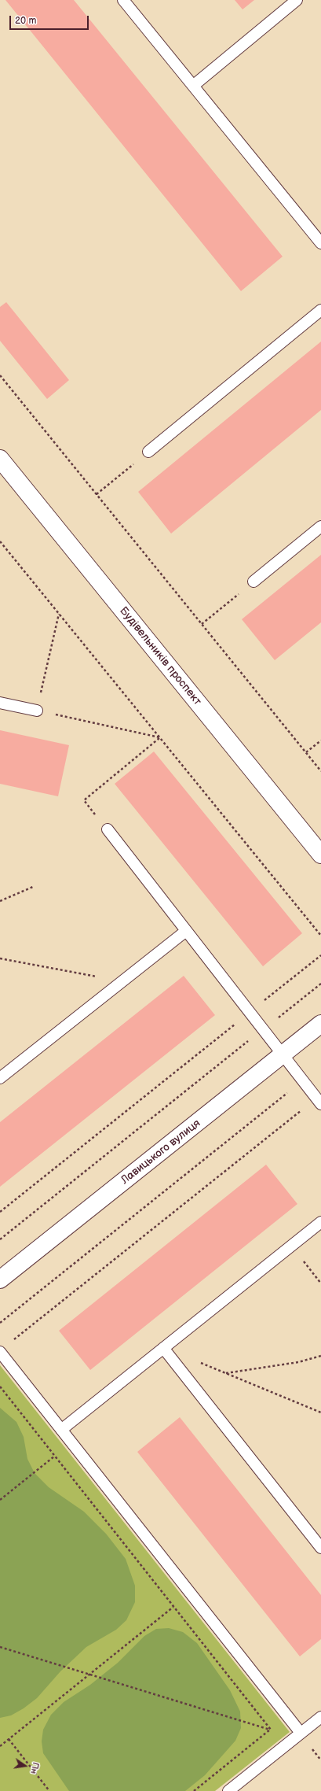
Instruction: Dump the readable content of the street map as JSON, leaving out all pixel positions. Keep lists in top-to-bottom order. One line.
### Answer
{"streets":{"main road":["Будівельників проспект","Лавицького вулиця"]},"scale_bar":"20 m","north":"right"}
